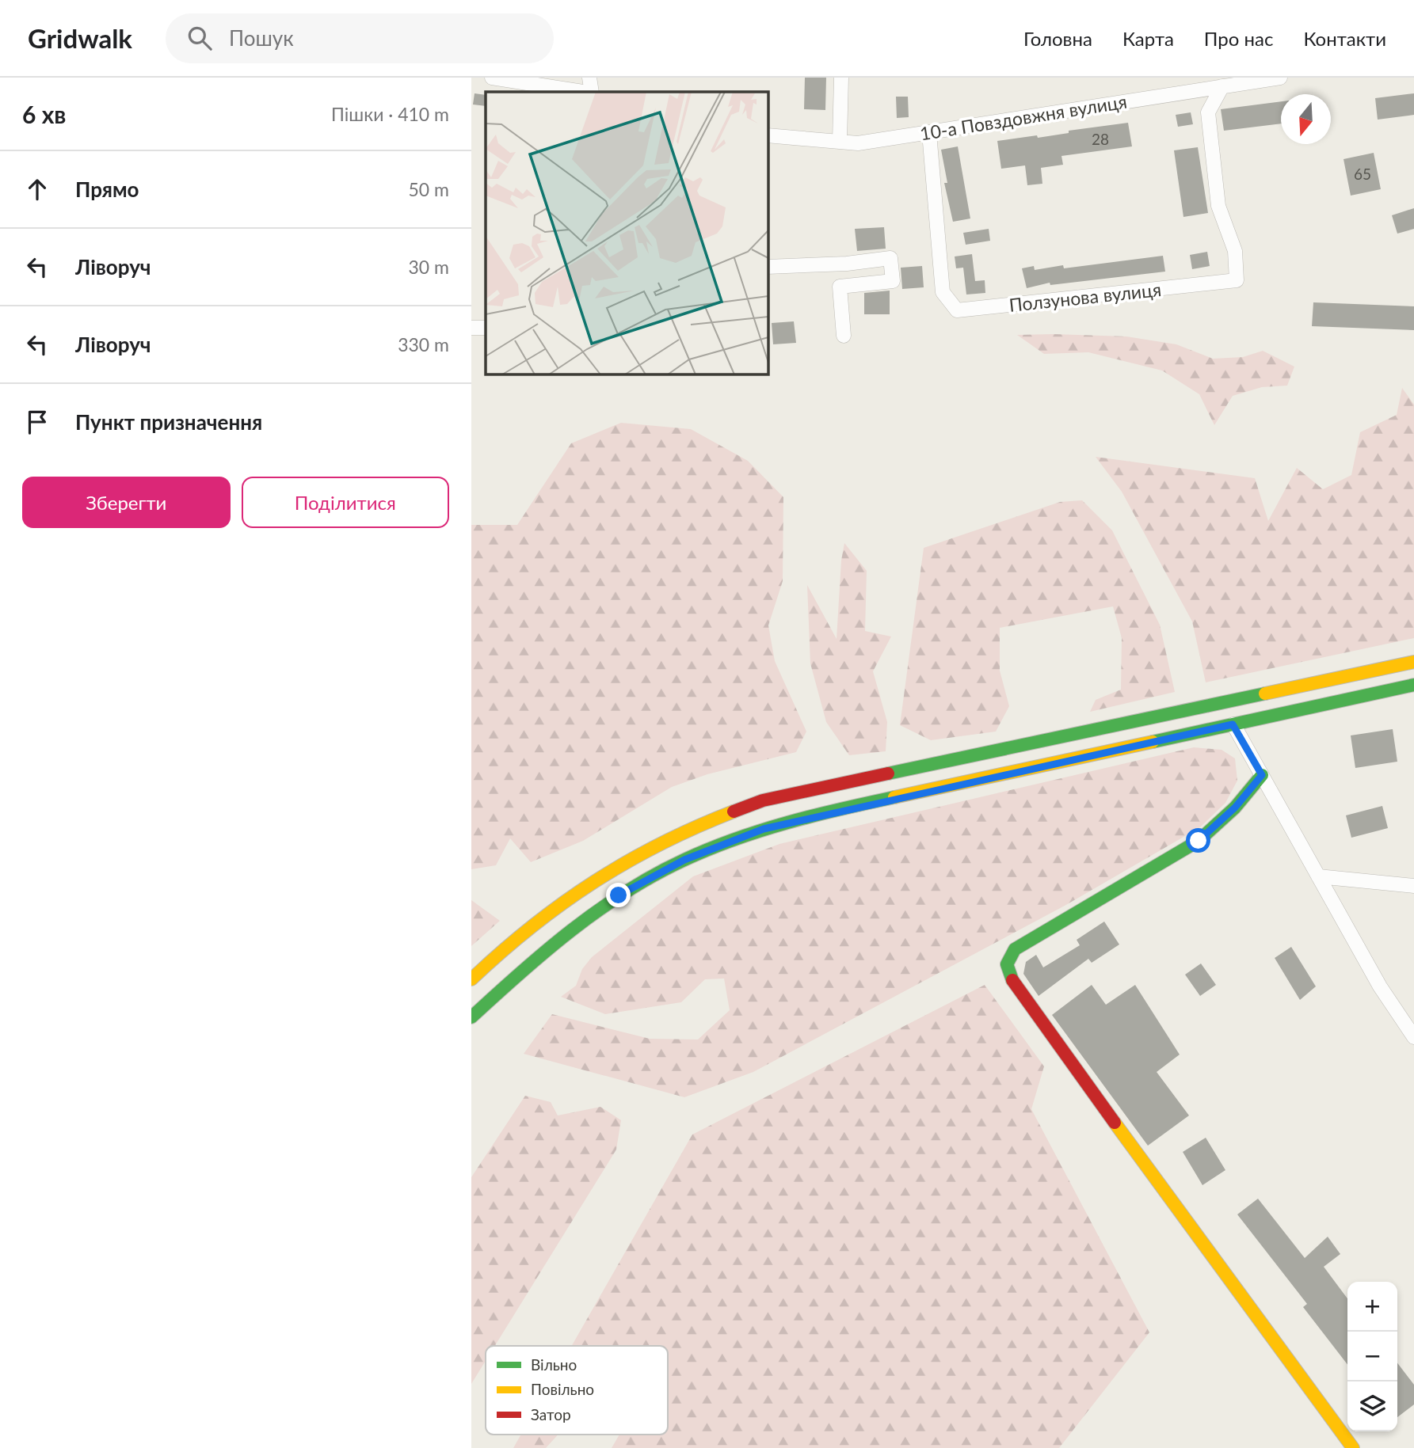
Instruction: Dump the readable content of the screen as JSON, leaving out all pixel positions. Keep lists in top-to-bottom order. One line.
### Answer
{"streets":{"street":["10-а Повздовжня вулиця","Ползунова вулиця"]},"crossings":[["10-а Повздовжня вулиця","Ползунова вулиця"]],"house_numbers":["28","65"],"legend":["Вільно","Повільно","Затор"],"north":"bottom","page":{"header":"Gridwalk","search":"Пошук","nav":["Головна","Карта","Про нас","Контакти"],"heading":["6 хв","Пішки · 410 m"],"list":[["Прямо","50 m"],["Ліворуч","30 m"],["Ліворуч","330 m"],"Пункт призначення"],"buttons":["Зберегти","Поділитися"],"map_buttons":["+","−"]}}
